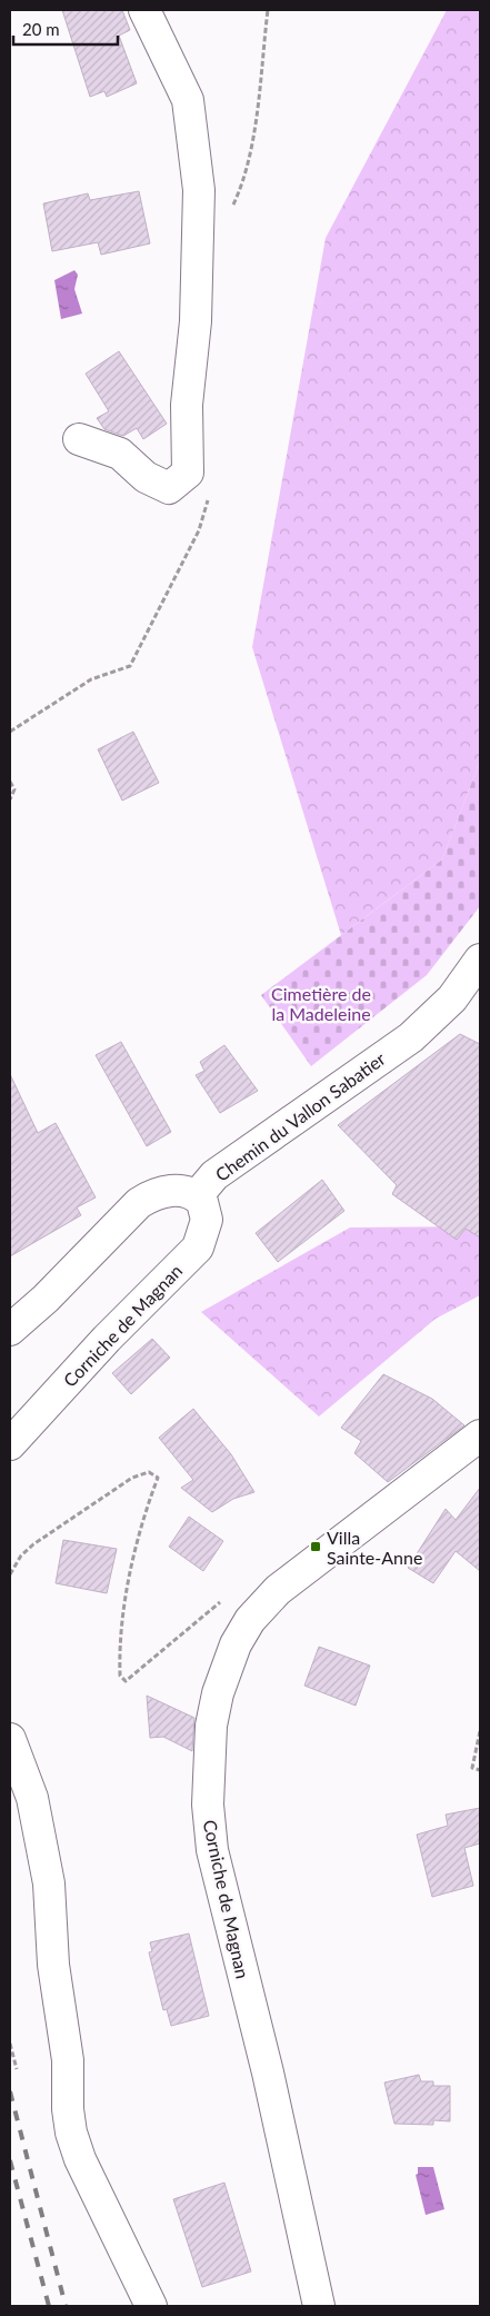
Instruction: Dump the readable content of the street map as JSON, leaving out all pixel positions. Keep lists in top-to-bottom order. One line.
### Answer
{"streets":{"street":["Chemin du Vallon Sabatier","Corniche de Magnan"]},"crossings":[["Chemin du Vallon Sabatier","Corniche de Magnan"]],"parks":["Cimetière de la Madeleine"],"places":{"transit":["Villa Sainte-Anne"]},"scale_bar":"20 m"}
